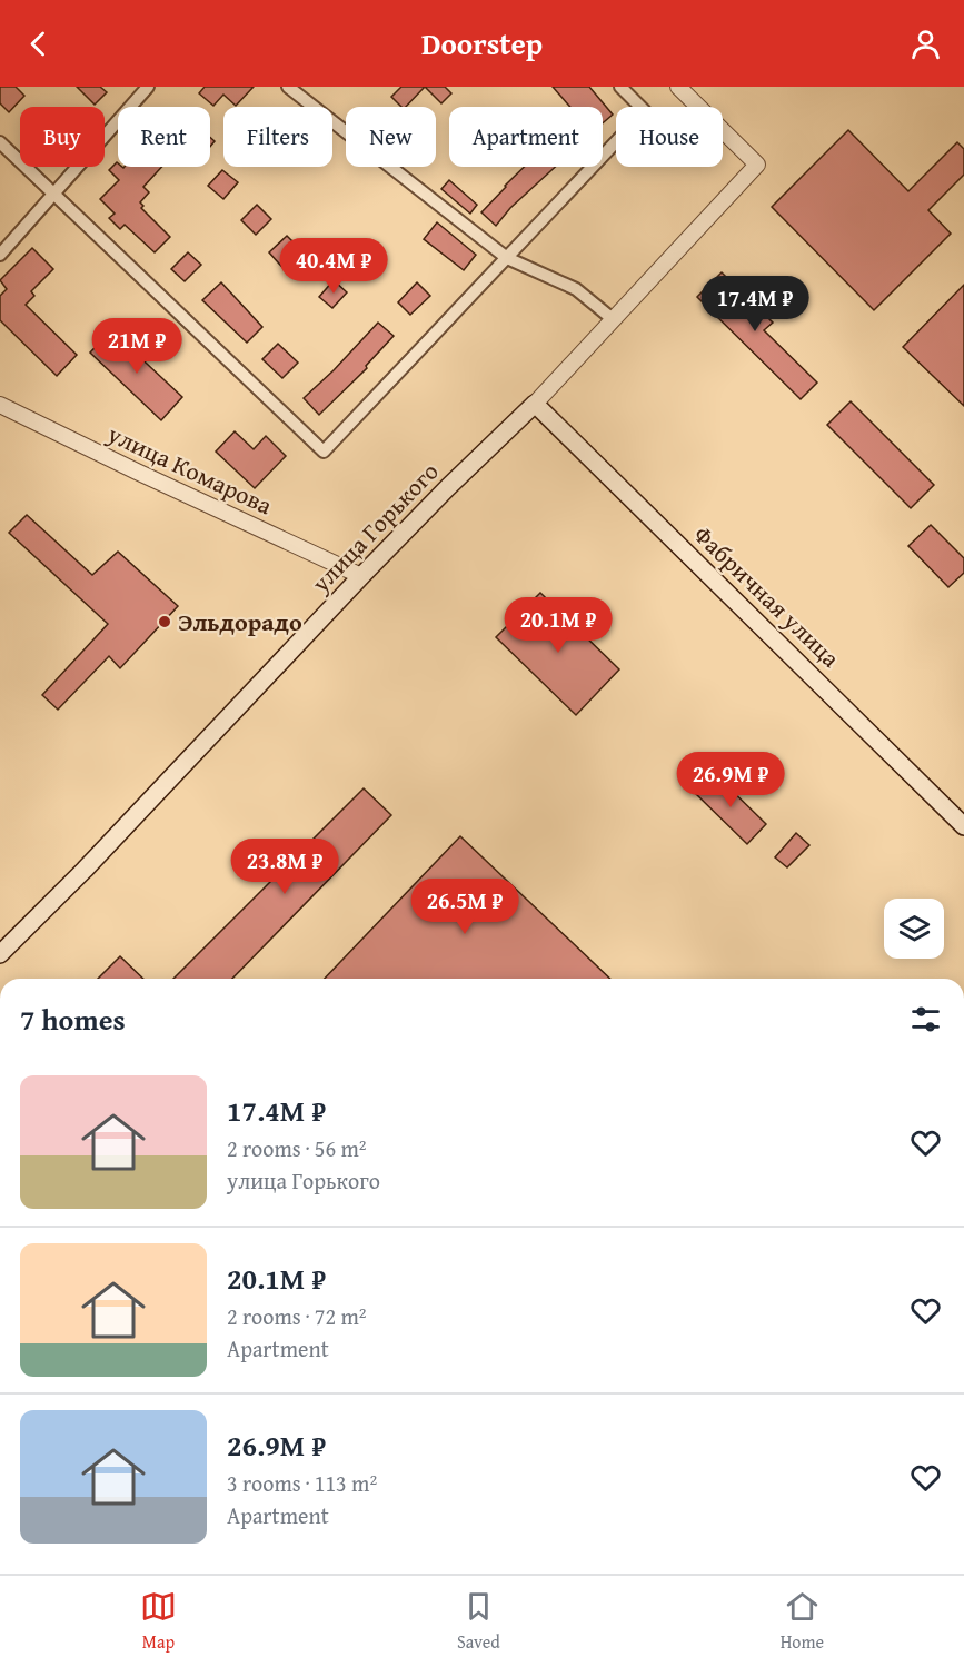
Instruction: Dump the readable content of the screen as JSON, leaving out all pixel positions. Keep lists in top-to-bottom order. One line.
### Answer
{"streets":{"main road":["улица Горького","Фабричная улица"],"street":["улица Комарова"]},"crossings":[["улица Комарова","улица Горького"],["улица Горького","Фабричная улица"]],"places":["Эльдорадо"],"page":{"header":"Doorstep","chip":["Buy","Rent","Filters","New","Apartment","House"],"price":["40.4M ₽","17.4M ₽","21M ₽","20.1M ₽","26.9M ₽","23.8M ₽","26.5M ₽"],"heading":"7 homes","list":[{"name":"17.4M ₽","note":"2 rooms · 56 m² · улица Горького"},{"name":"20.1M ₽","note":"2 rooms · 72 m² · Apartment"},{"name":"26.9M ₽","note":"3 rooms · 113 m² · Apartment"}],"tabs":["Map","Saved","Home"]}}
